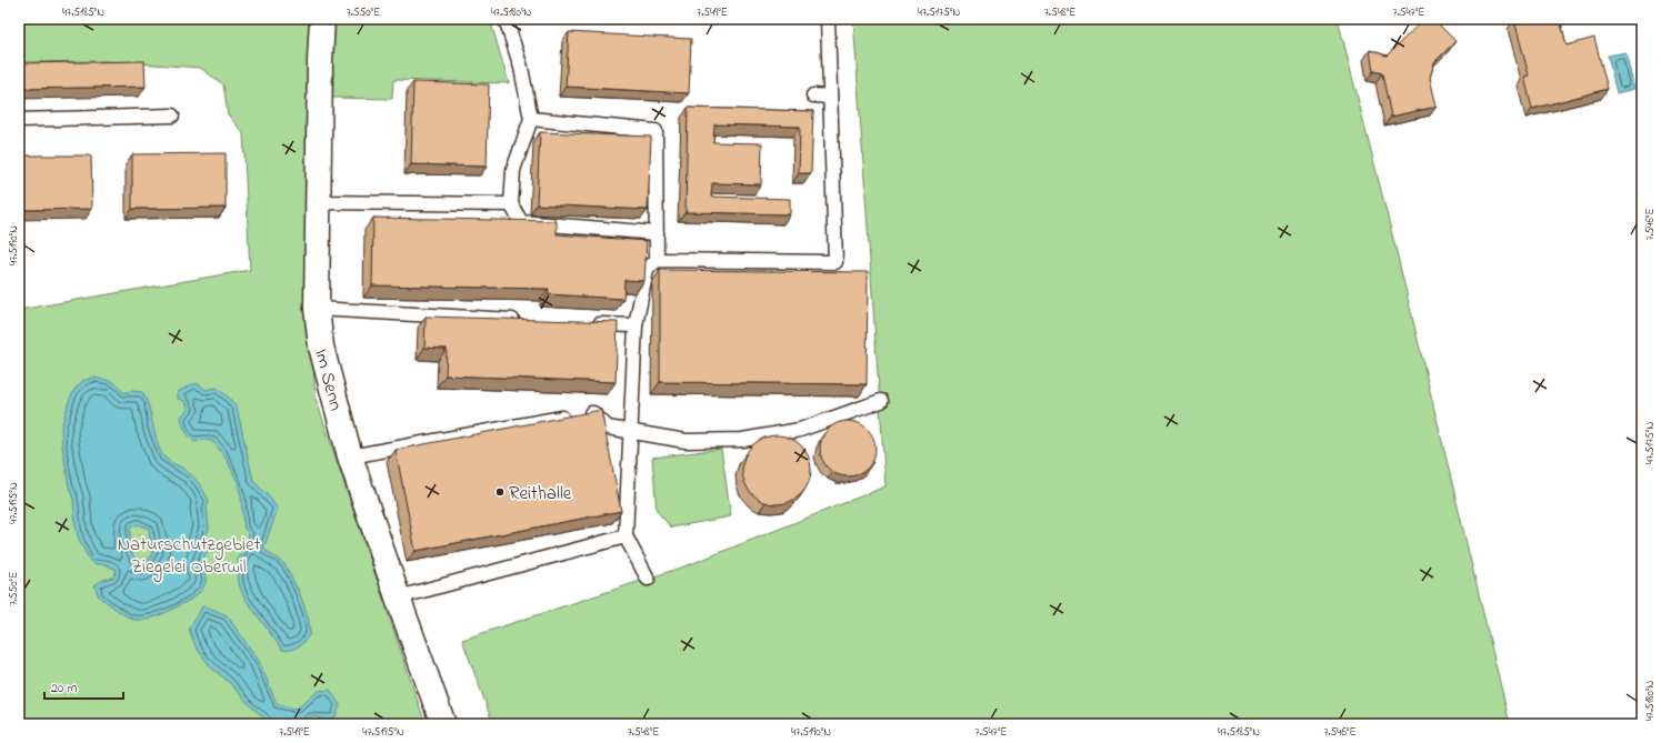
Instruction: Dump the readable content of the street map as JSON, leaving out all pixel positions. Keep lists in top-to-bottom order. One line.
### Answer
{"streets":{"street":["Im Senn"]},"parks":["Naturschutzgebiet Ziegelei Oberwil"],"places":["Reithalle"],"scale_bar":"20 m","coordinates":["47.5185°N","7.550°E","47.5180°N","7.549°E","47.5175°N","7.548°E","7.547°E","7.546°E","47.5190°N","47.5195°N"]}
